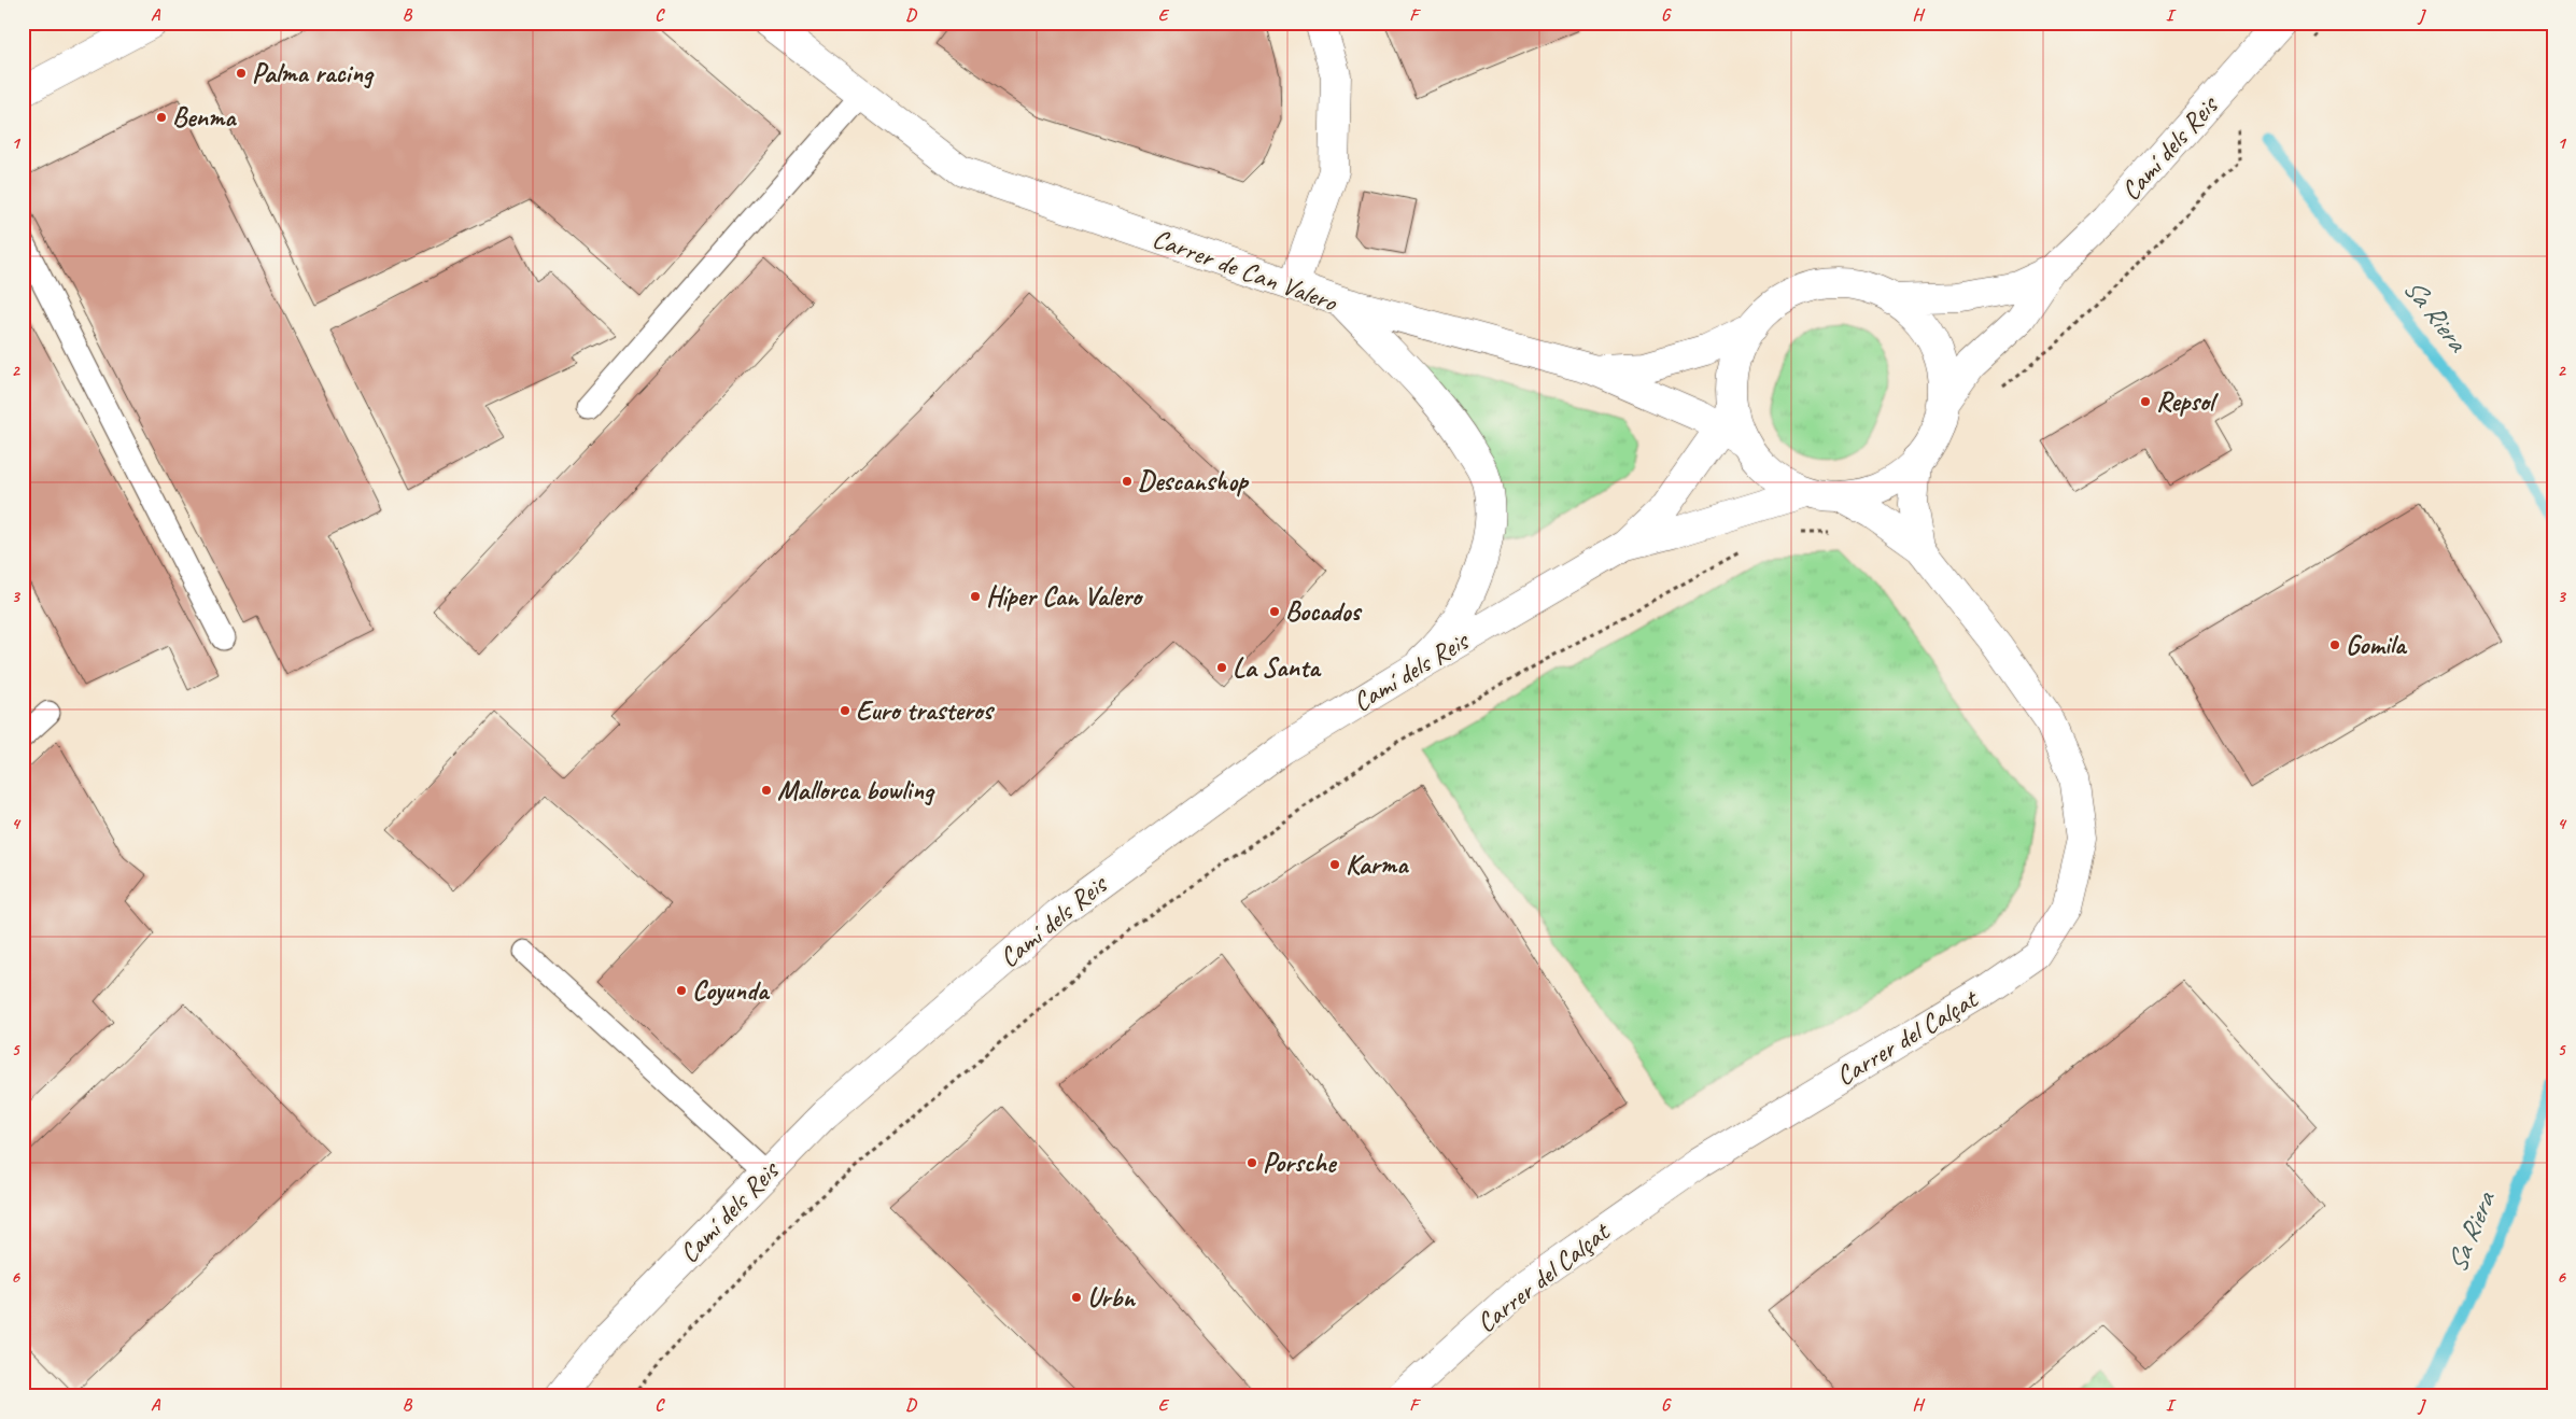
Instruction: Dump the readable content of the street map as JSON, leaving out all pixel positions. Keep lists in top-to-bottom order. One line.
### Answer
{"streets":{"street":["Camí dels Reis","Carrer de Can Valero","Carrer del Calçat"]},"crossings":[["Camí dels Reis","Carrer de Can Valero"]],"water":["Sa Riera"],"places":["Palma racing","Benma","Repsol","Descanshop","Híper Can Valero","Bocados","Gomila","La Santa","Euro trasteros","Mallorca bowling","Karma","Coyunda","Porsche","Urbn"],"grid":{"columns":["A","B","C","D","E","F","G","H","I","J"],"rows":["1","2","3","4","5","6"]}}
